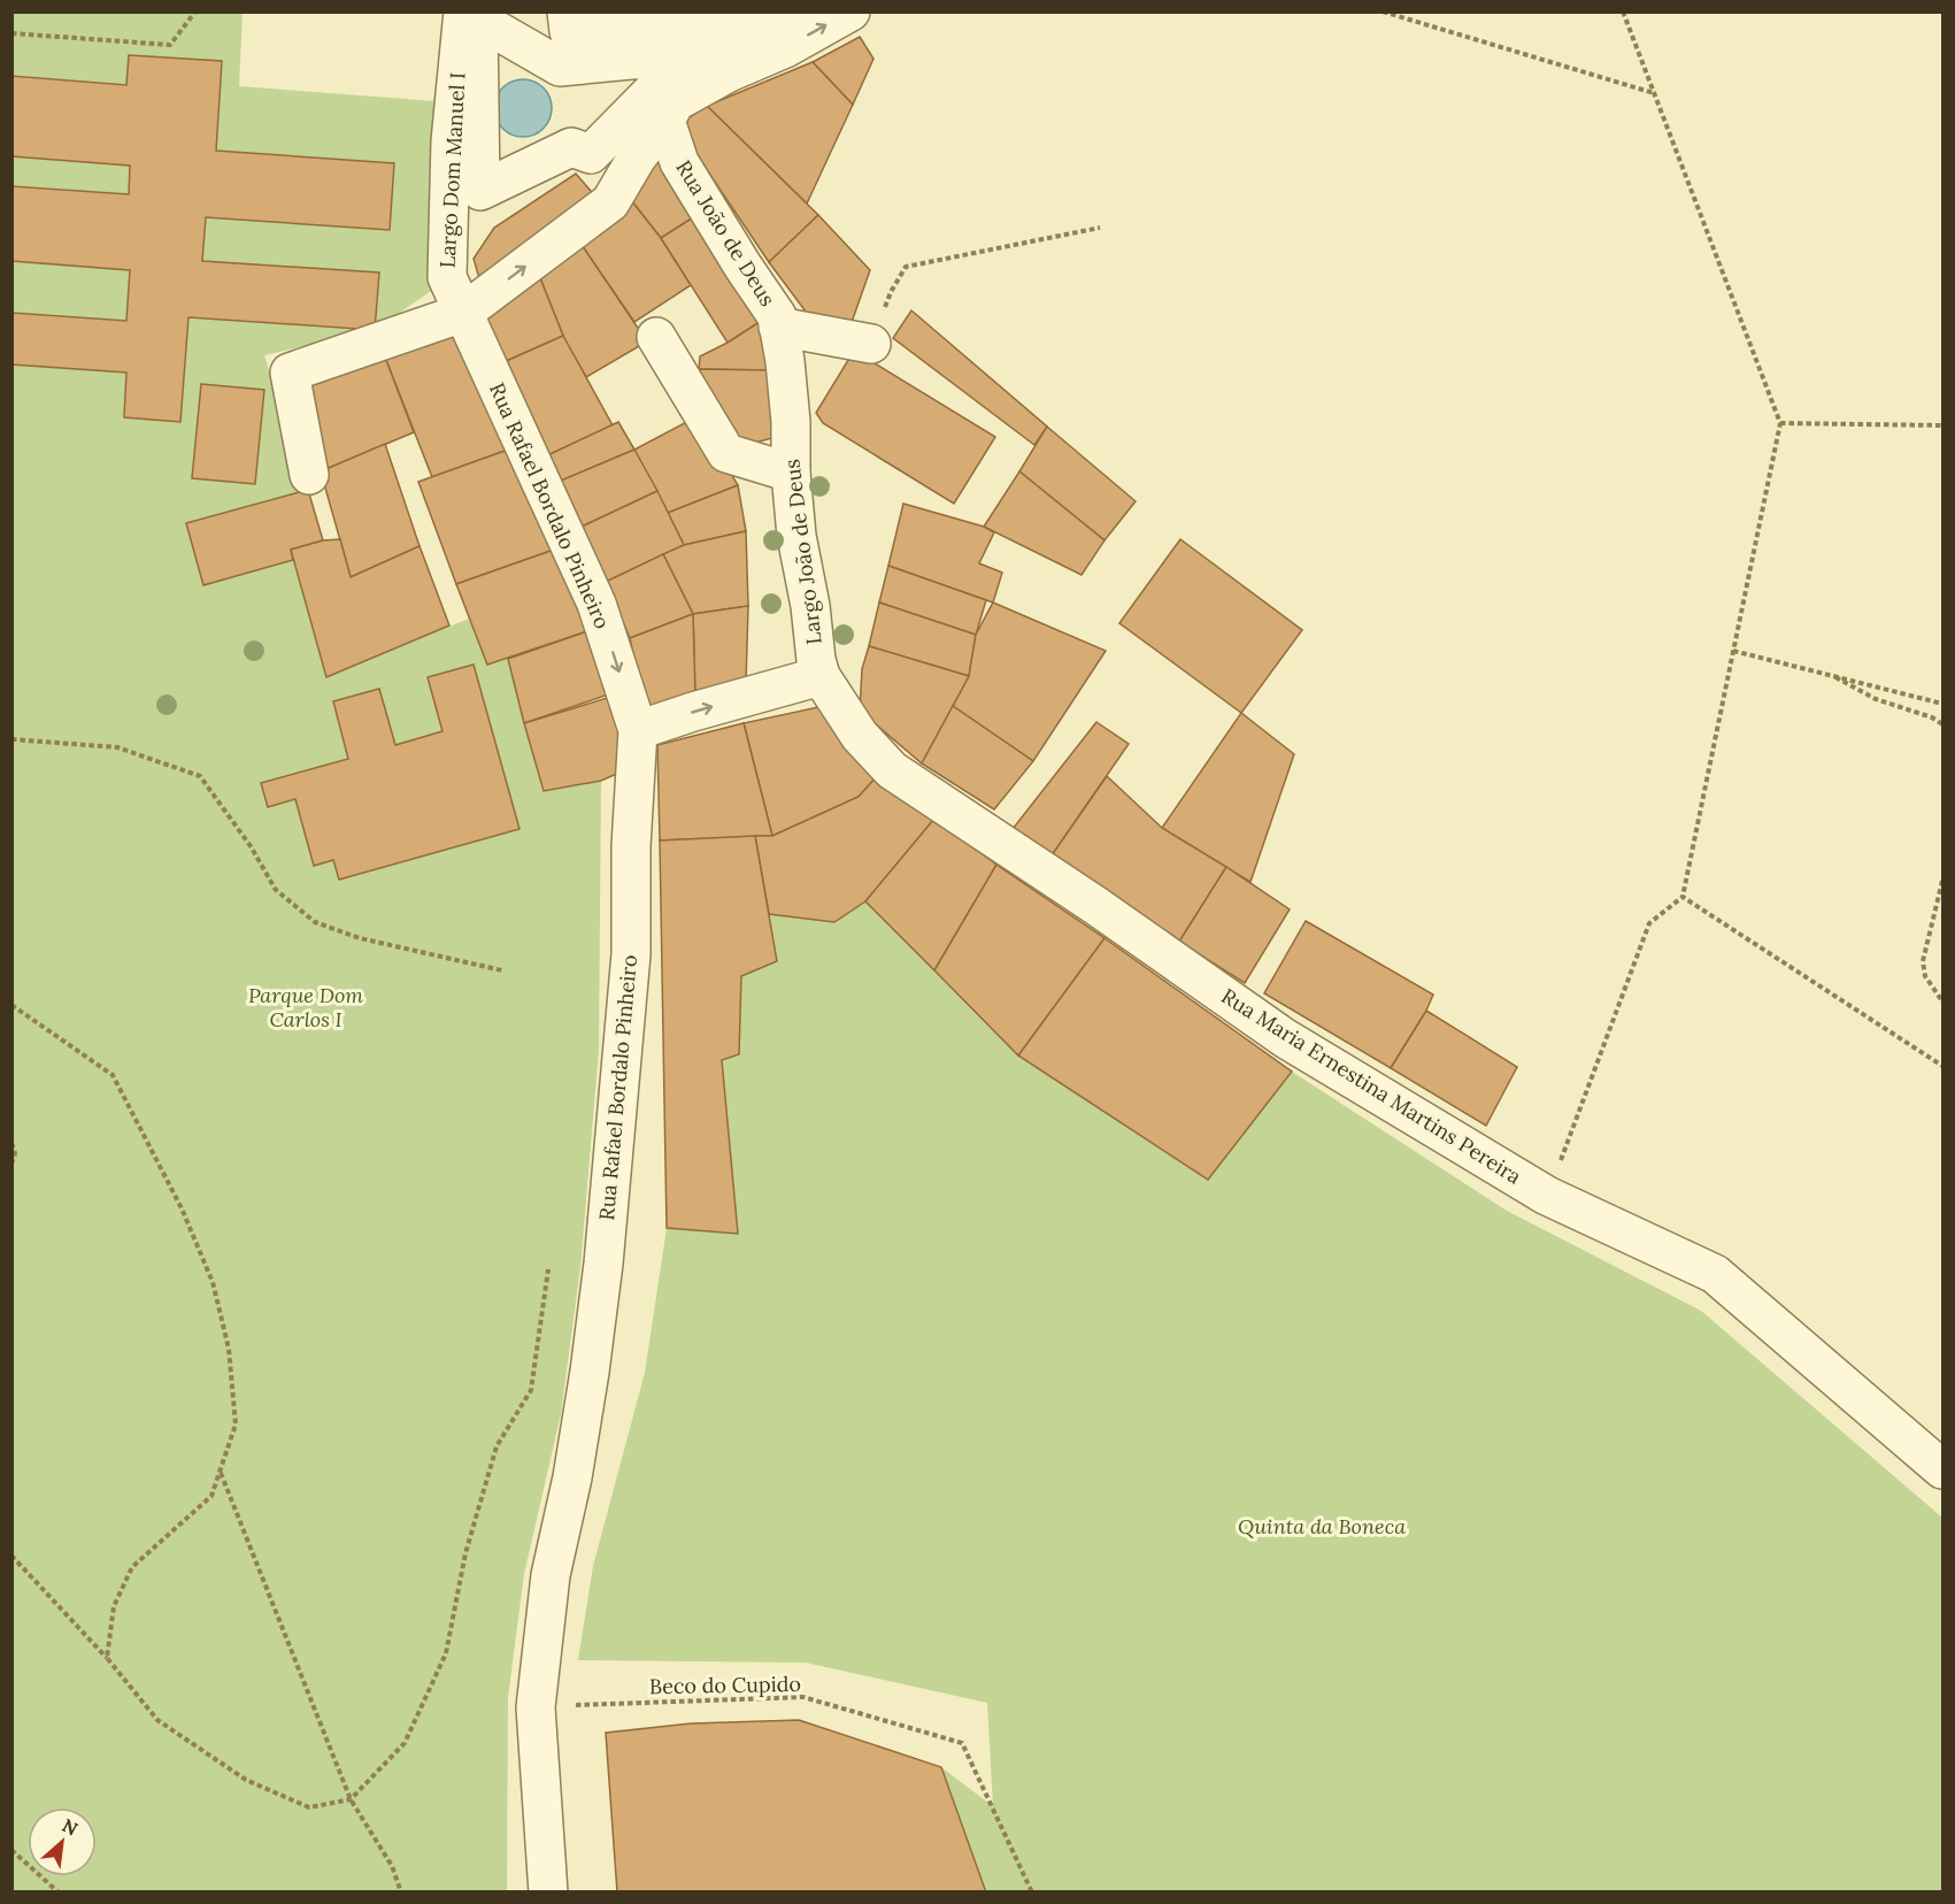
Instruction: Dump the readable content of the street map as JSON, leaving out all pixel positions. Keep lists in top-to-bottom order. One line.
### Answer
{"streets":{"street":["Largo Dom Manuel I","Rua João de Deus","Rua Rafael Bordalo Pinheiro","Largo João de Deus","Rua Maria Ernestina Martins Pereira"],"path":["Beco do Cupido"]},"crossings":[["Largo Dom Manuel I","Rua Rafael Bordalo Pinheiro"],["Rua João de Deus","Largo João de Deus"],["Rua Rafael Bordalo Pinheiro","Beco do Cupido"],["Largo João de Deus","Rua Maria Ernestina Martins Pereira"]],"parks":["Parque Dom Carlos I","Quinta da Boneca"],"north":"top right"}
